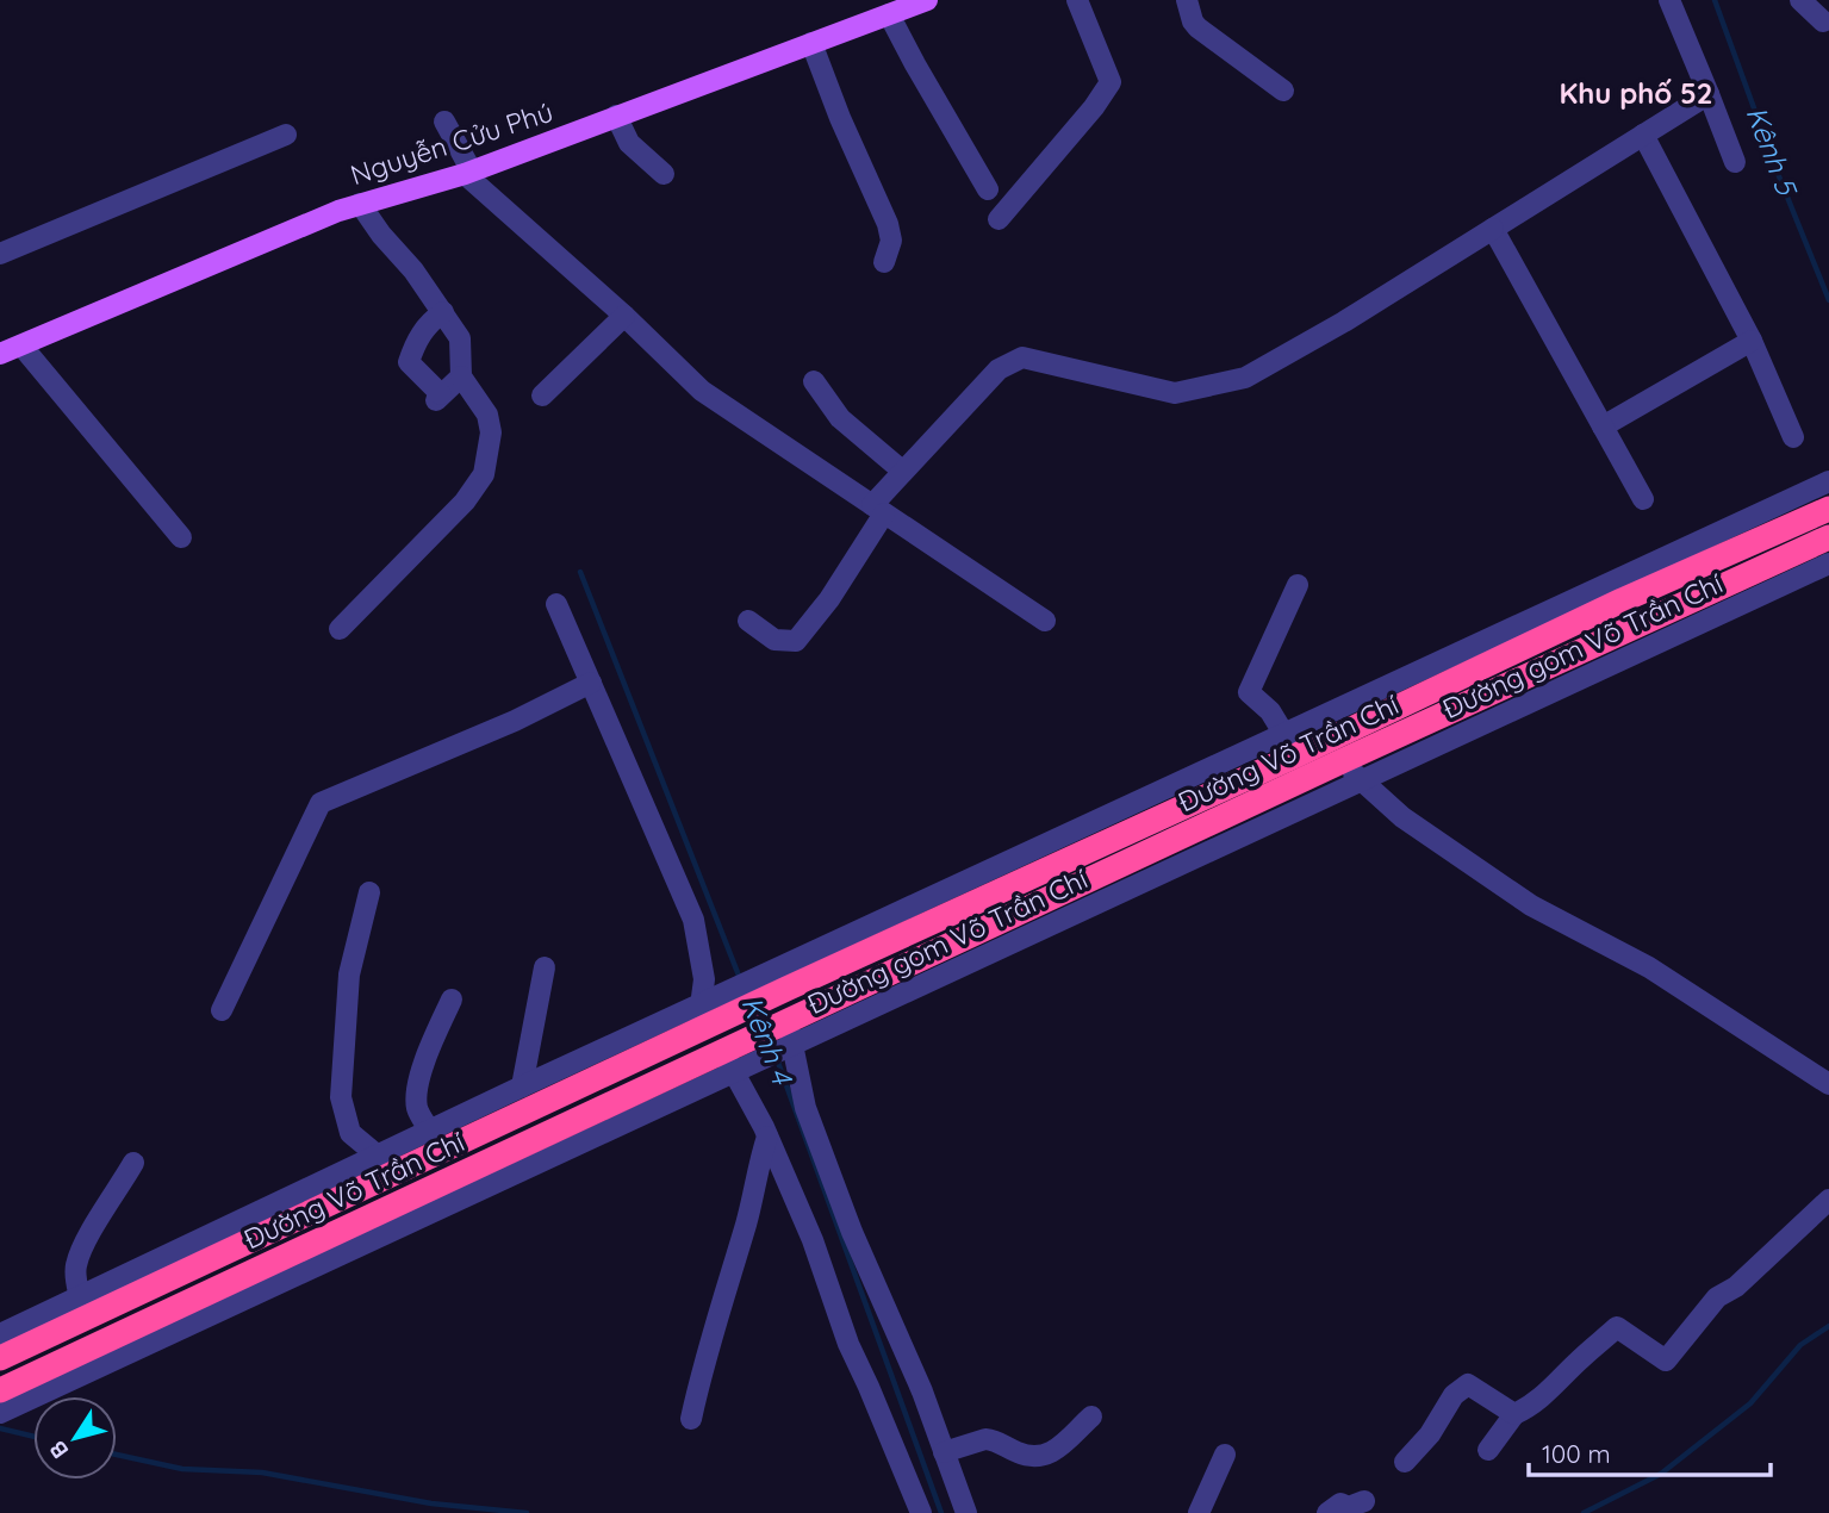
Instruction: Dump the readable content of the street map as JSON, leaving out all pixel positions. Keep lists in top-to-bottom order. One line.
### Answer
{"streets":{"highway":["Đường Võ Trần Chí"],"main road":["Nguyễn Cửu Phú"],"street":["Đường gom Võ Trần Chí"]},"crossings":[["Đường gom Võ Trần Chí","Đường Võ Trần Chí"]],"districts":["Khu phố 52"],"water":["Kênh 5","Kênh 4"],"scale_bar":"100 m","north":"bottom left"}
